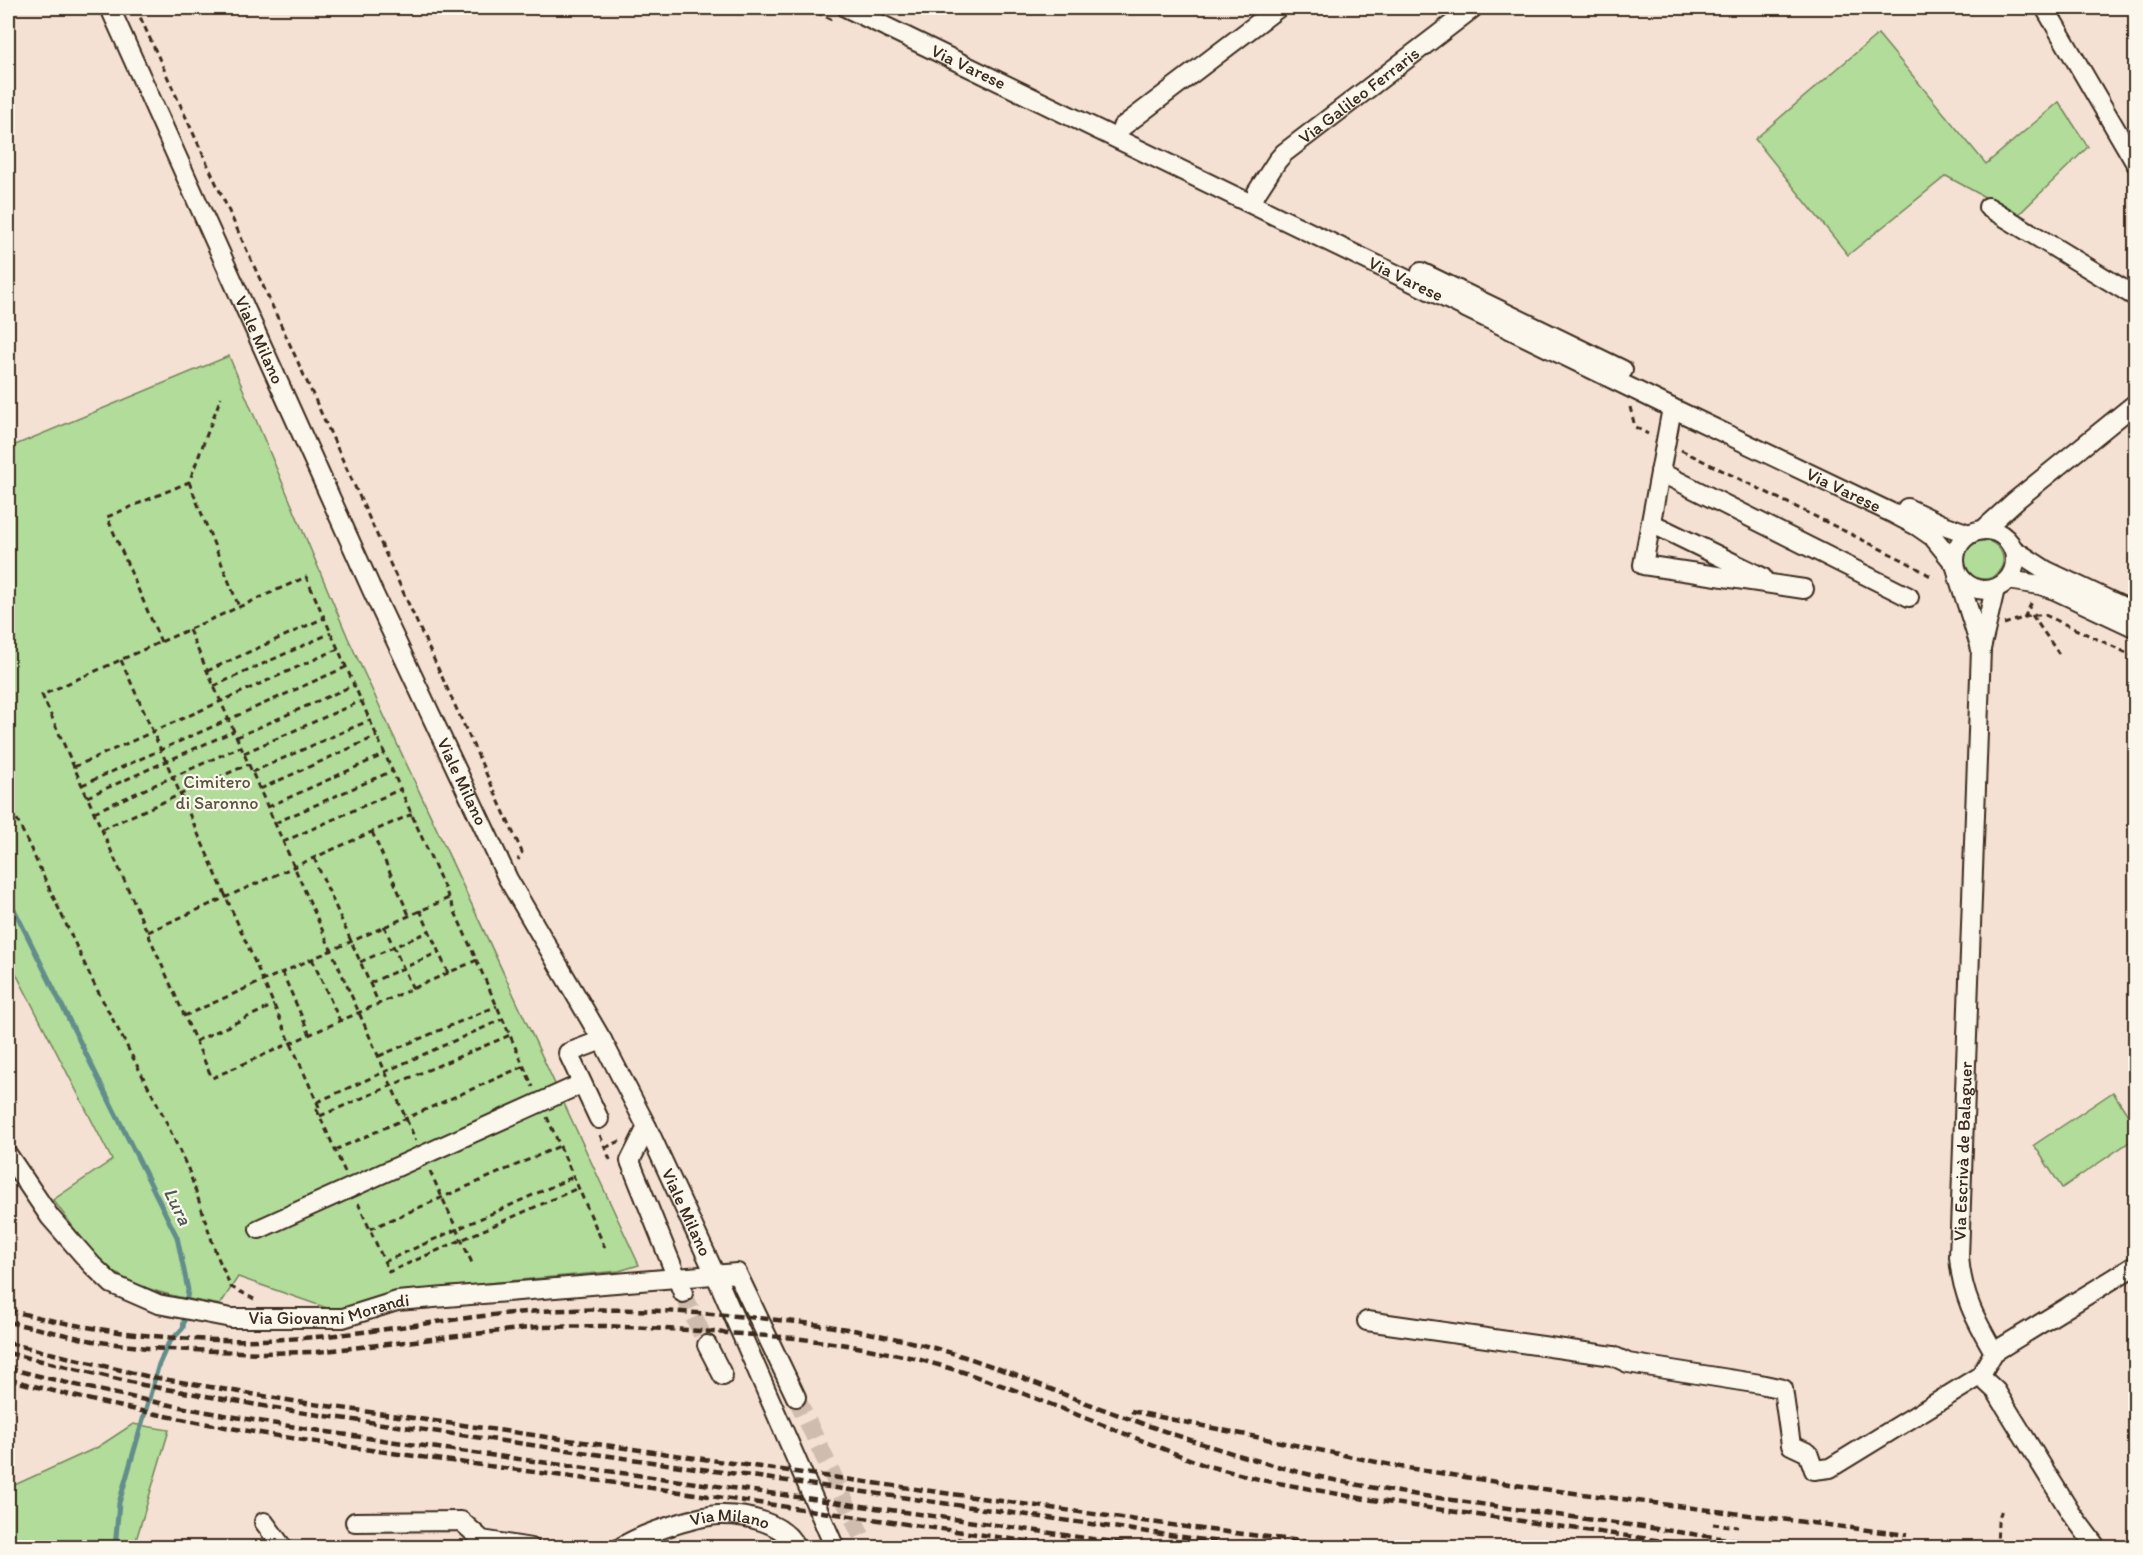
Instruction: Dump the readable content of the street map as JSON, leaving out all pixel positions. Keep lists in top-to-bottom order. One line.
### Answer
{"streets":{"street":["Via Varese","Via Galileo Ferraris","Viale Milano","Via Escrivà de Balaguer","Via Giovanni Morandi","Via Milano"]},"crossings":[["Via Varese","Via Galileo Ferraris"],["Viale Milano","Via Giovanni Morandi"]],"water":["Lura"],"parks":["Cimitero di Saronno"]}
